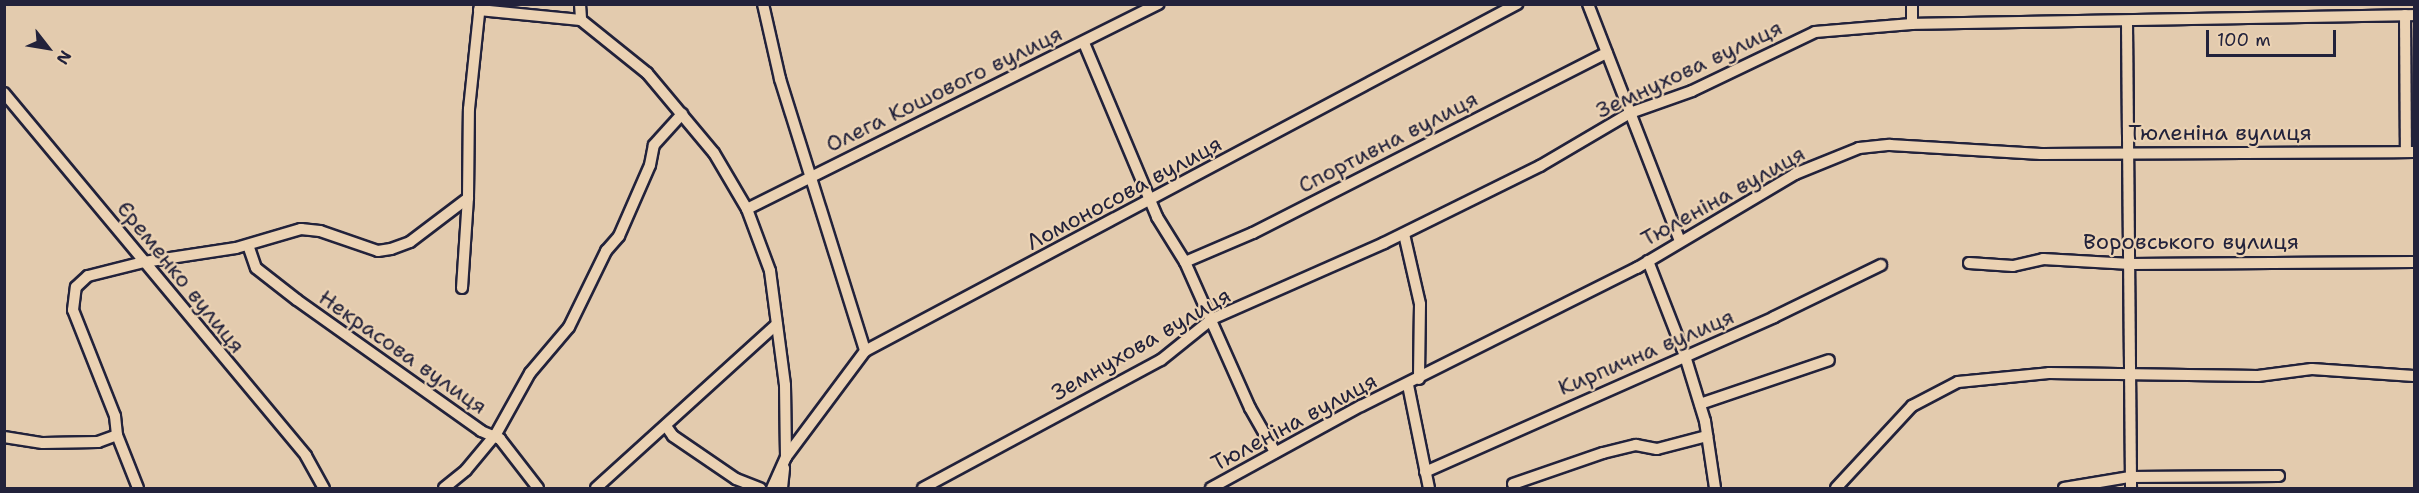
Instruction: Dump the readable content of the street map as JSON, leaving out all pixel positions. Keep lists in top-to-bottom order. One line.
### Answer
{"streets":{"street":["Земнухова вулиця","Олега Кошового вулиця","Тюленіна вулиця","Спортивна вулиця","Ломоносова вулиця","Воровського вулиця","Єременко вулиця","Некрасова вулиця","Кирпична вулиця"]},"scale_bar":"100 m","north":"bottom right"}
